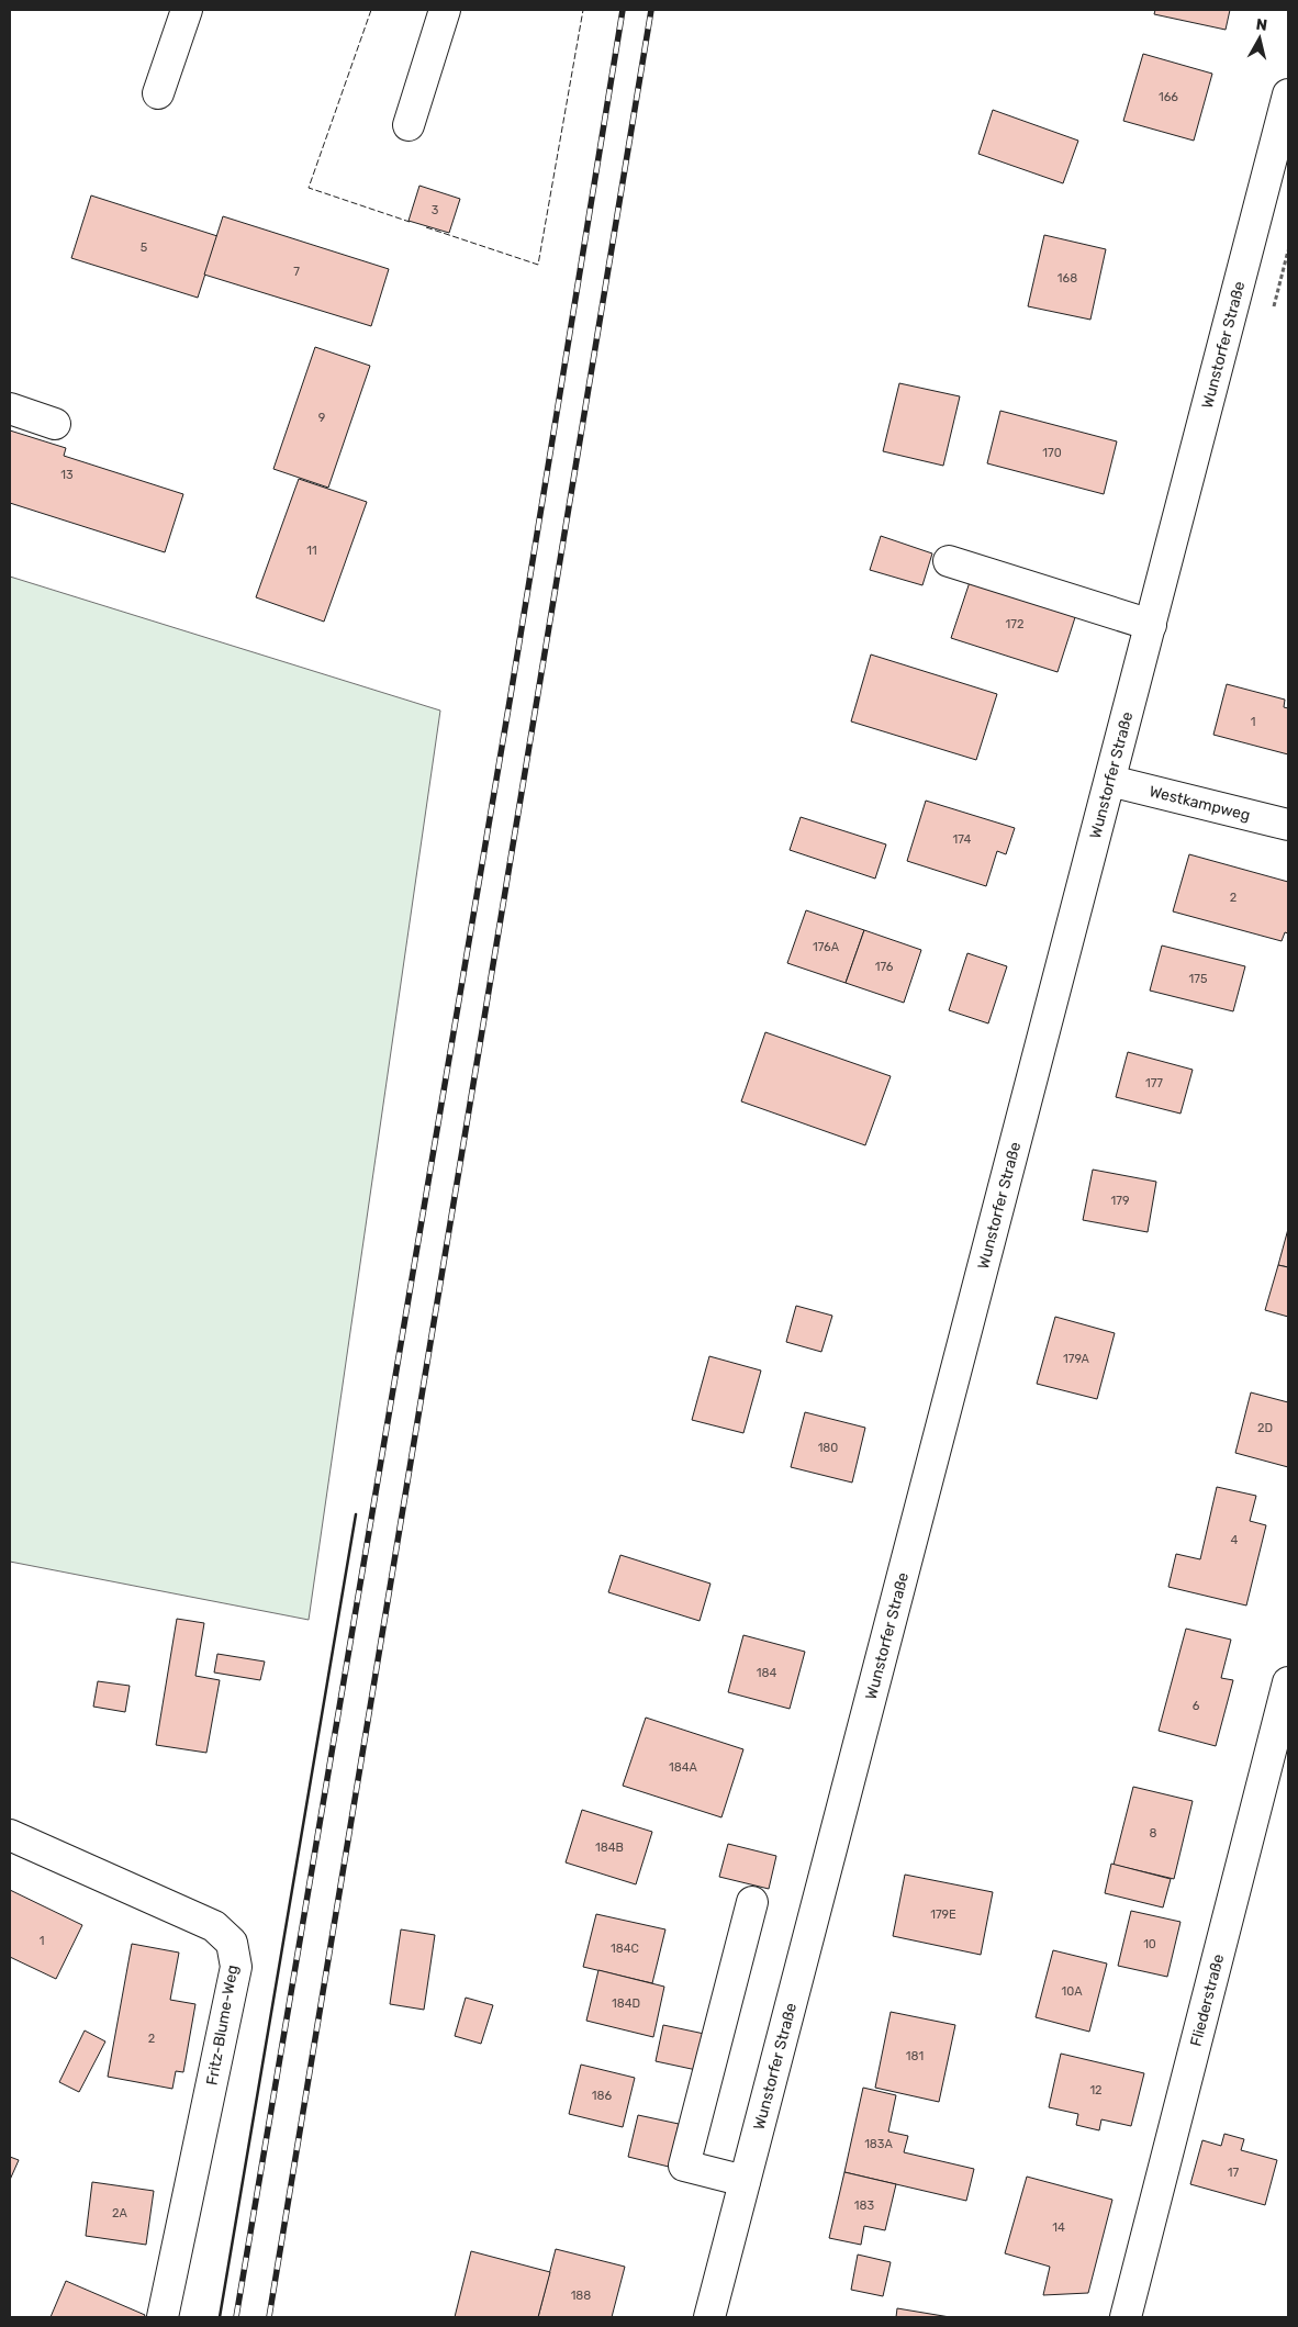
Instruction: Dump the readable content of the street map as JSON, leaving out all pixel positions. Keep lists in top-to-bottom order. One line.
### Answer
{"streets":{"street":["Wunstorfer Straße","Westkampweg","Fliederstraße","Fritz-Blume-Weg"]},"crossings":[["Wunstorfer Straße","Westkampweg"]],"house_numbers":["166","3","5","7","168","9","170","13","11","172","1","174","2","176A","176","175","177","179","179A","2D","180","4","184","6","184A","8","184B","179E","1","10","184C","10A","184D","2","181","12","186","183A","17","183","2A","14","188"],"north":"top"}
